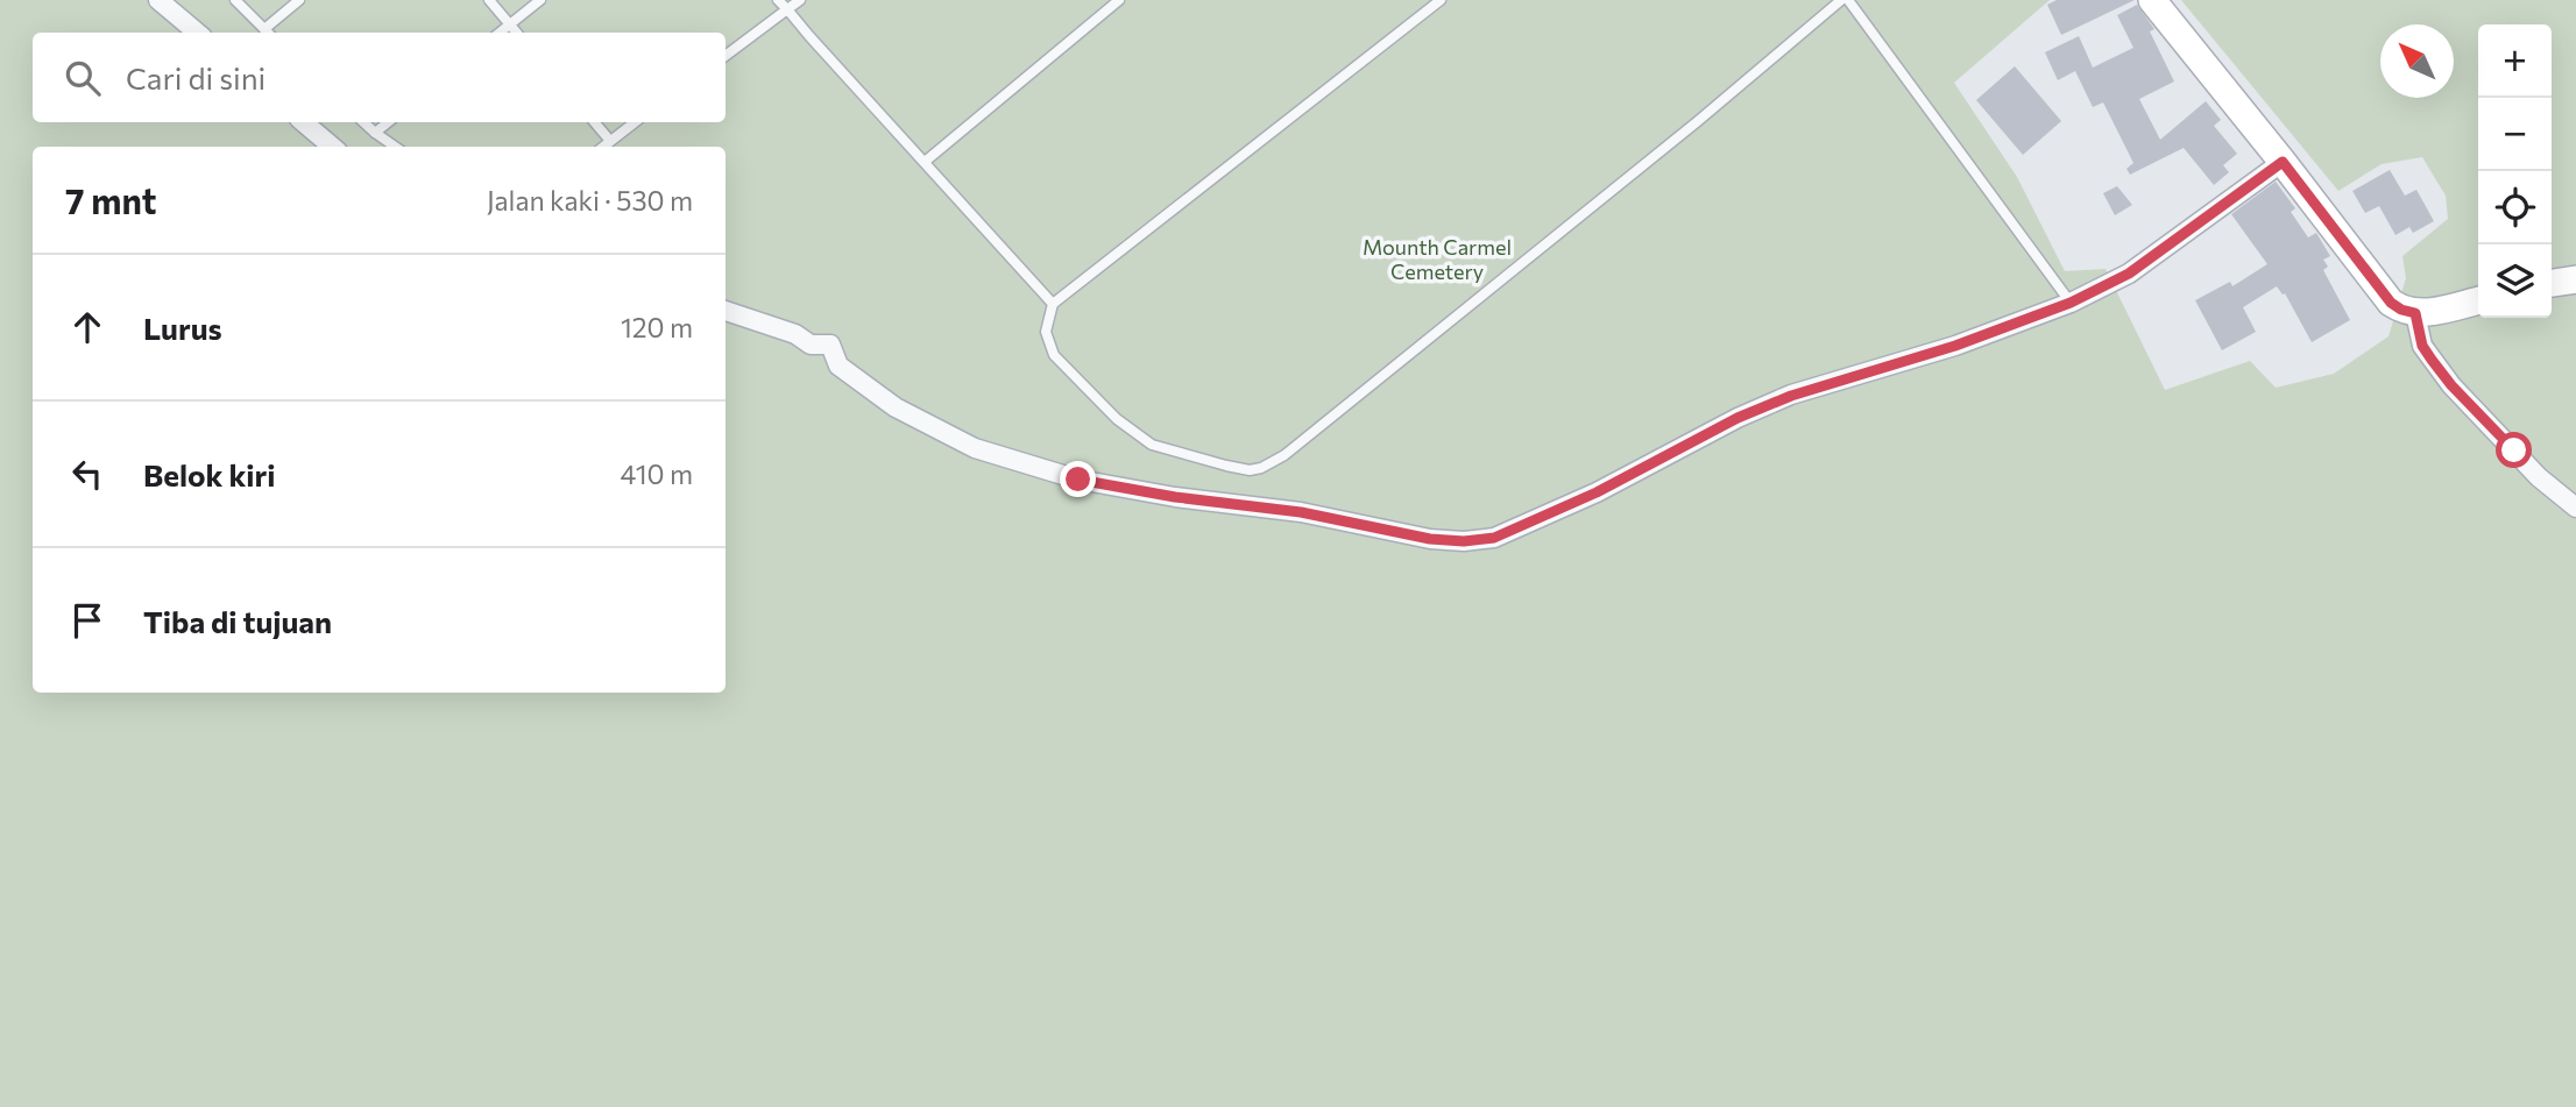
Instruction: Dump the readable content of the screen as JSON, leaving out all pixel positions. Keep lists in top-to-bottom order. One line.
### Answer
{"parks":["Mounth Carmel Cemetery"],"north":"top left","page":{"map_buttons":["+","−"],"search":"Cari di sini","heading":["7 mnt","Jalan kaki · 530 m"],"list":[["Lurus","120 m"],["Belok kiri","410 m"],"Tiba di tujuan"]}}
